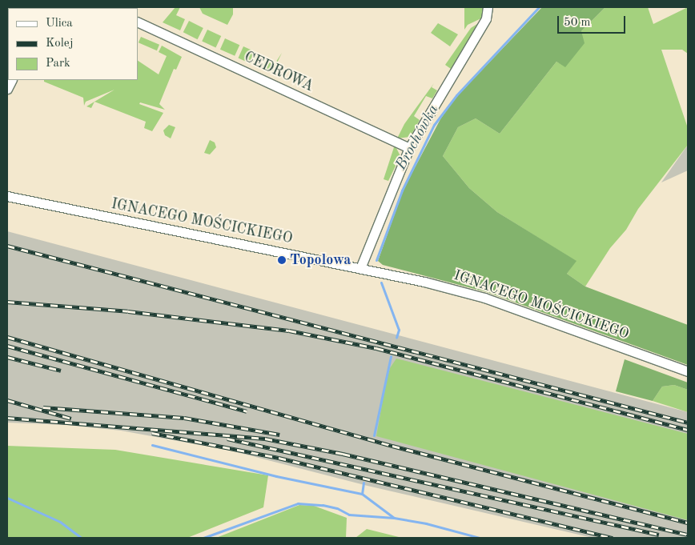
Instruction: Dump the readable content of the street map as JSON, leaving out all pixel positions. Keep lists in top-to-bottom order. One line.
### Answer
{"streets":{"street":["CEDROWA","IGNACEGO MOŚCICKIEGO"]},"water":["Brochówka"],"places":["Topolowa"],"legend":["Ulica","Kolej","Park"],"scale_bar":"50 m"}
